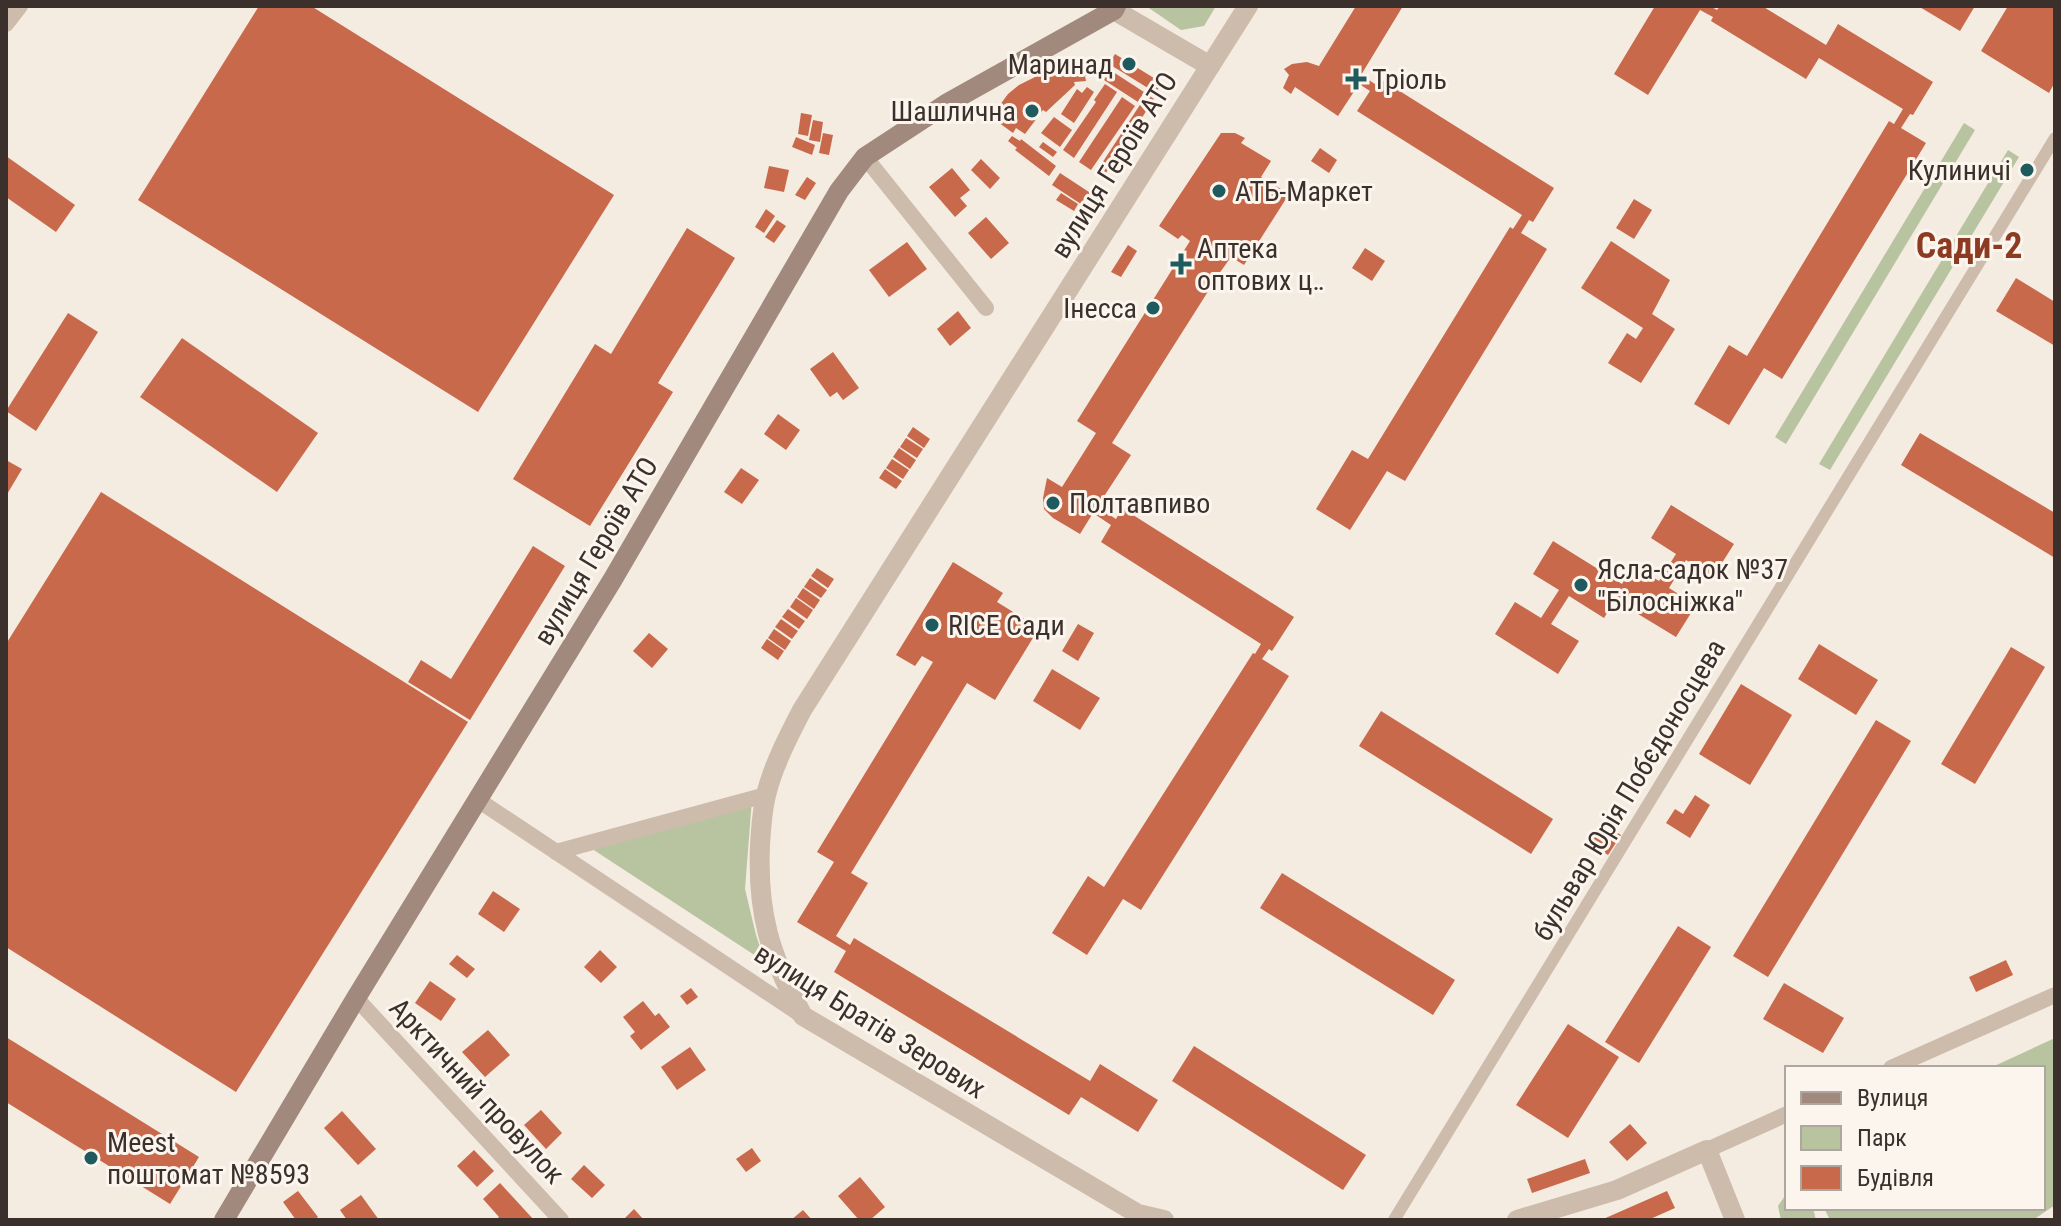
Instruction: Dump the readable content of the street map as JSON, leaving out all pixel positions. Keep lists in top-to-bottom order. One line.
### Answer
{"streets":{"main road":["вулиця Героїв АТО"],"street":["бульвар Юрія Побєдоносцева","вулиця Братів Зерових","Арктичний провулок"]},"crossings":[["вулиця Героїв АТО","вулиця Братів Зерових"],["вулиця Героїв АТО","Арктичний провулок"]],"districts":["Сади-2"],"places":{"other":["Маринад","Шашлична","Кулиничі","АТБ-Маркет","Інесса","Полтавпиво","Ясла-садок №37 \"Білосніжка\"","RICE Сади","Meest поштомат №8593"],"health":["Тріоль","Аптека оптових ц‥"]},"legend":["Вулиця","Парк","Будівля"]}
